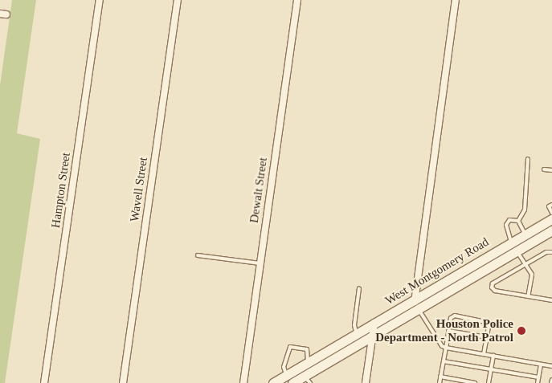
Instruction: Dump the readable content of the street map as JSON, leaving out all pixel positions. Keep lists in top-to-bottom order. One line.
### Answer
{"streets":{"main road":["West Montgomery Road"],"street":["Wavell Street","Hampton Street","Dewalt Street"]},"places":["Houston Police Department - North Patrol"]}
